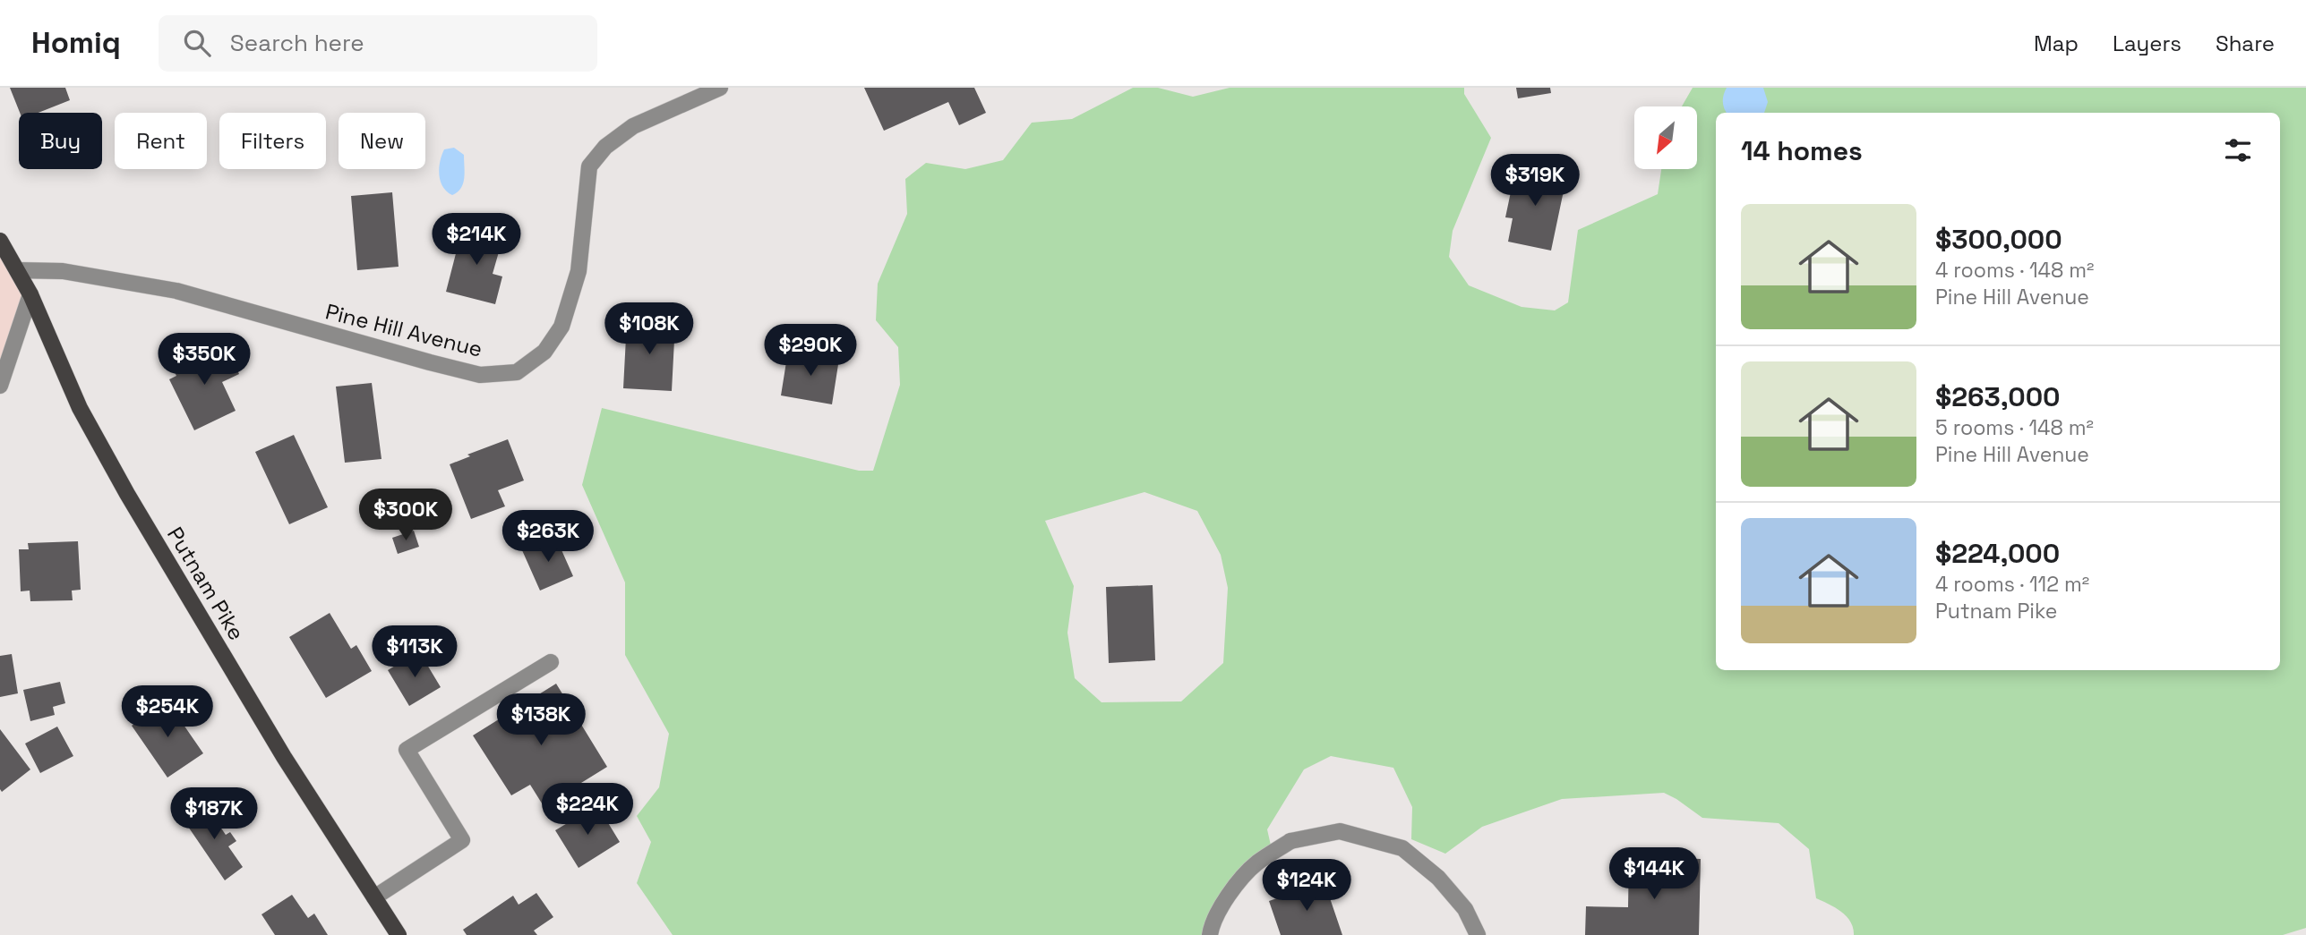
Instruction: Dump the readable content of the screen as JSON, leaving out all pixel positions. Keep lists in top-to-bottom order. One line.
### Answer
{"streets":{"main road":["Putnam Pike"],"street":["Pine Hill Avenue"]},"crossings":[["Pine Hill Avenue","Putnam Pike"]],"north":"bottom left","page":{"header":"Homiq","search":"Search here","nav":["Map","Layers","Share"],"chip":["Buy","Rent","Filters","New"],"heading":"14 homes","price":["$319K","$214K","$108K","$290K","$350K","$300K","$263K","$113K","$254K","$138K","$224K","$187K","$144K","$124K"],"list":[{"name":"$300,000","note":"4 rooms · 148 m² · Pine Hill Avenue"},{"name":"$263,000","note":"5 rooms · 148 m² · Pine Hill Avenue"},{"name":"$224,000","note":"4 rooms · 112 m² · Putnam Pike"}]}}
